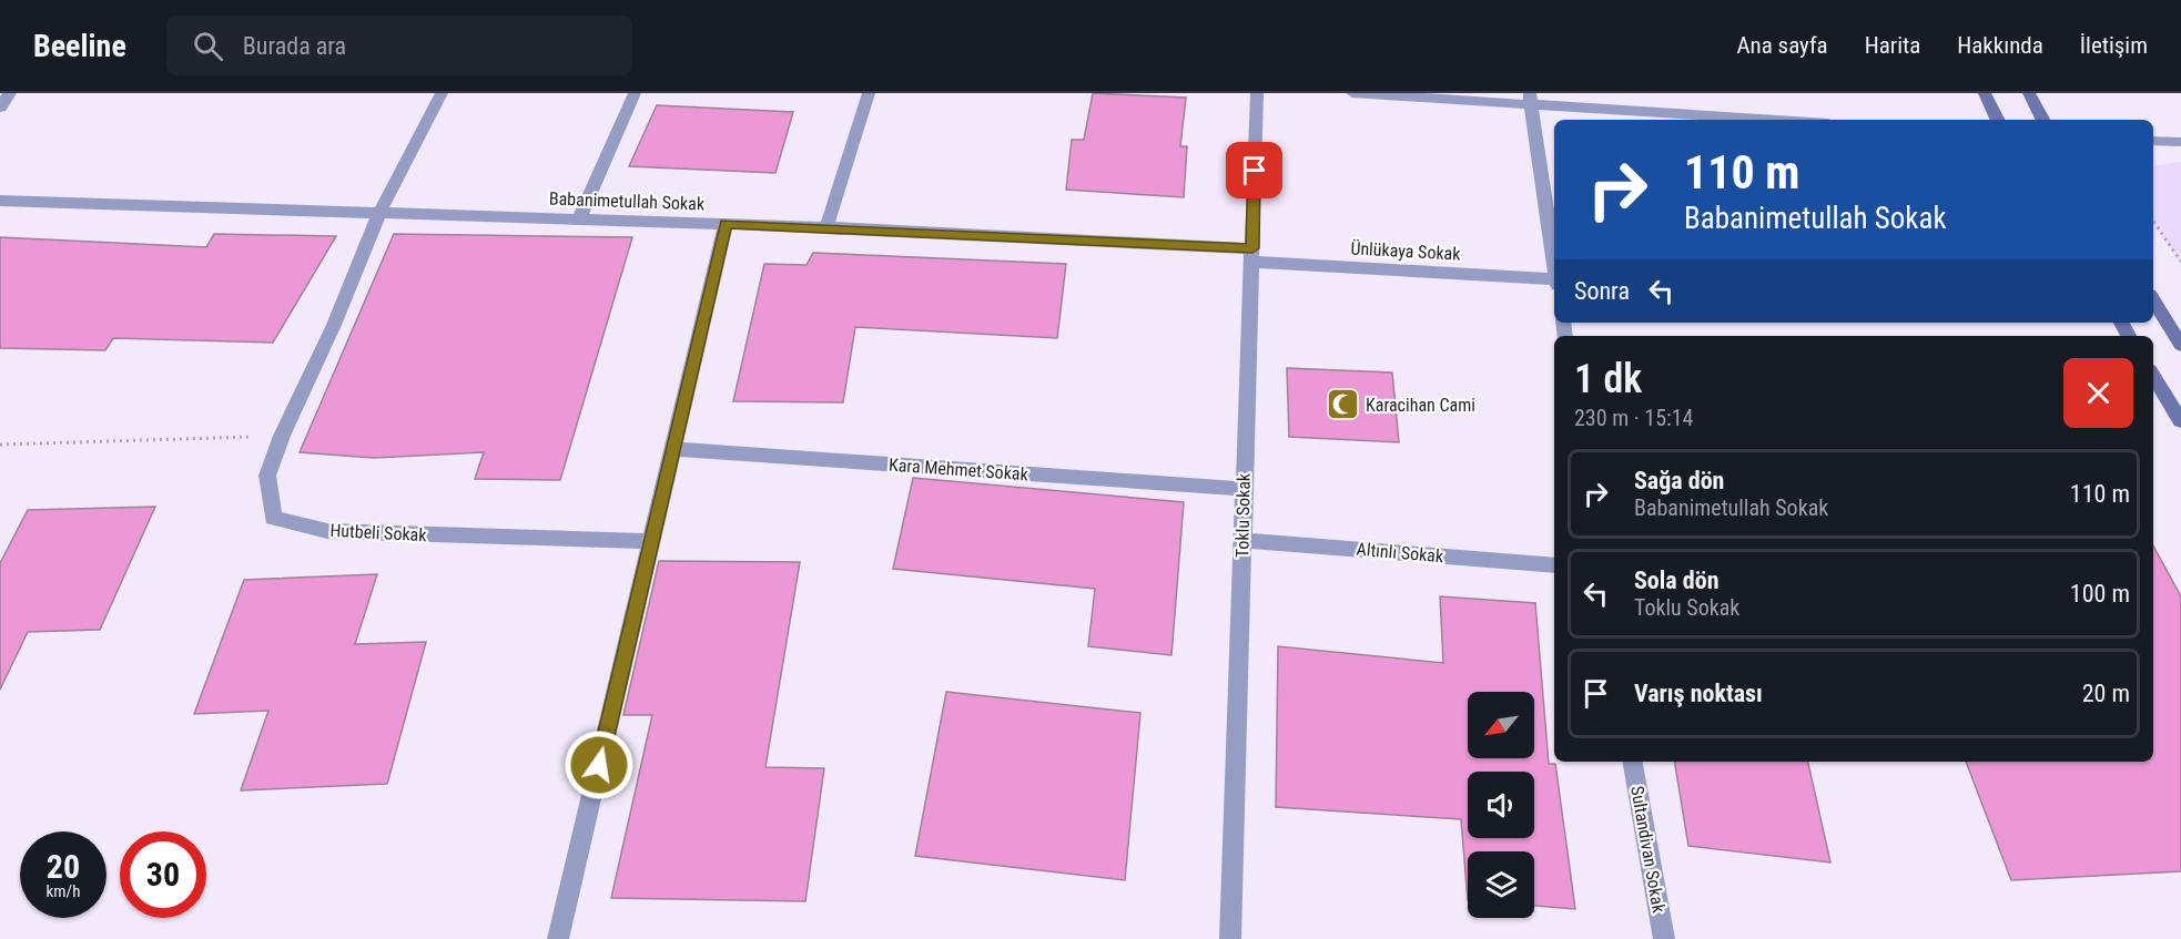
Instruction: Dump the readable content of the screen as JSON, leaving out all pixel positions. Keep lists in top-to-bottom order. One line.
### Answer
{"streets":{"street":["Babanimetullah Sokak","Ünlükaya Sokak","Kara Mehmet Sokak","Toklu Sokak","Hutbeli Sokak","Altınlı Sokak","Sultandivan Sokak"]},"crossings":[["Babanimetullah Sokak","Ünlükaya Sokak"],["Babanimetullah Sokak","Toklu Sokak"],["Babanimetullah Sokak","Hutbeli Sokak"],["Ünlükaya Sokak","Toklu Sokak"],["Kara Mehmet Sokak","Toklu Sokak"],["Toklu Sokak","Altınlı Sokak"]],"places":{"mosque":["Karacihan Cami"]},"north":"bottom left","page":{"header":"Beeline","search":"Burada ara","nav":["Ana sayfa","Harita","Hakkında","İletişim"],"turn":["110 m","Babanimetullah Sokak"],"then":"Sonra","heading":["1 dk","230 m · 15:14"],"list":[{"name":"Sağa dön","note":"Babanimetullah Sokak","value":"110 m"},{"name":"Sola dön","note":"Toklu Sokak","value":"100 m"},{"name":"Varış noktası","value":"20 m"}],"speed":"20 km/h","limit":"30"}}
